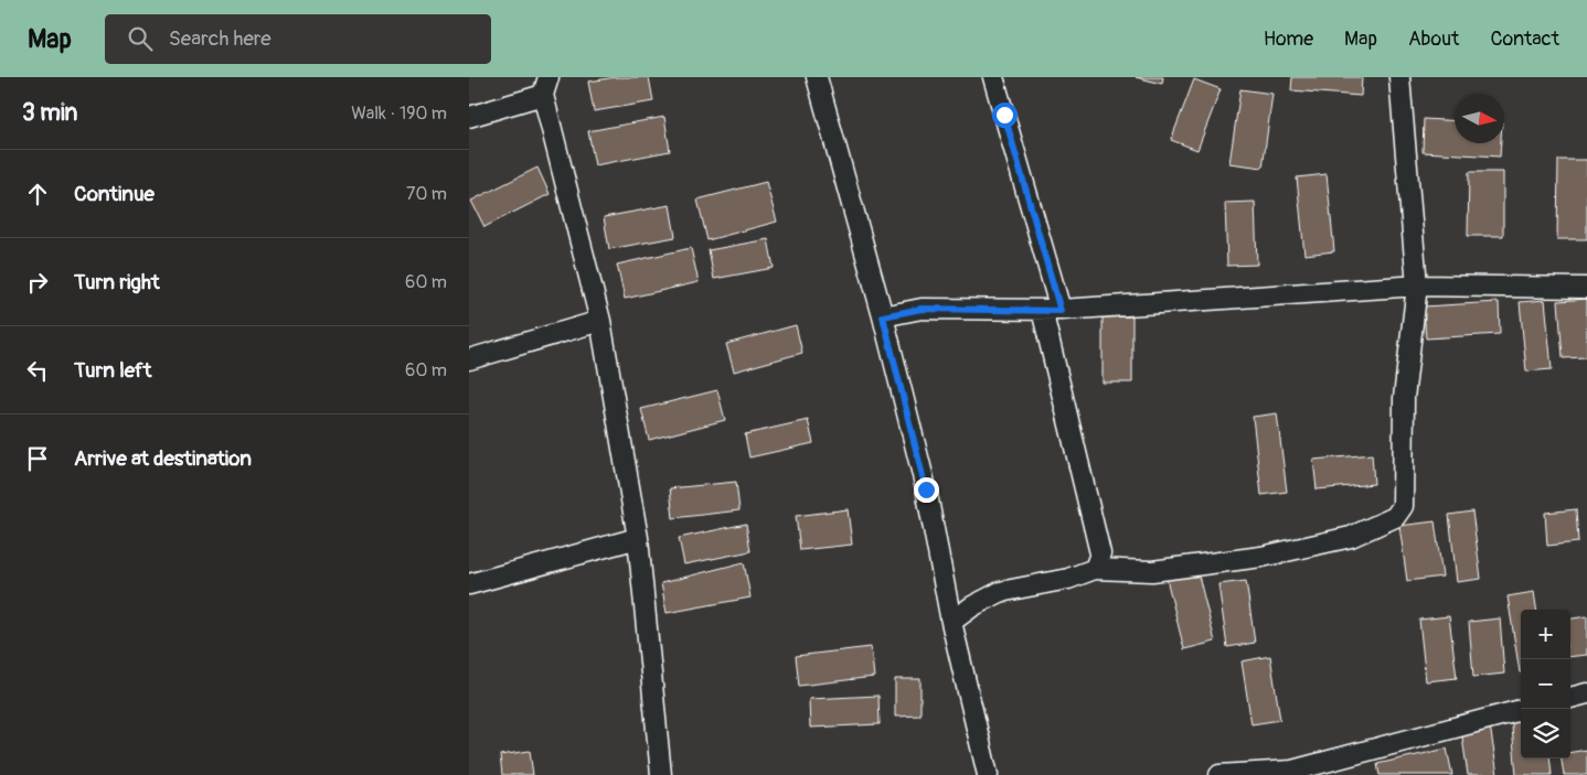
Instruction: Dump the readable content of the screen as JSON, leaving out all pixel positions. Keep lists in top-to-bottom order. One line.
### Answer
{"north":"right","page":{"header":"Map","search":"Search here","nav":["Home","Map","About","Contact"],"heading":["3 min","Walk · 190 m"],"list":[["Continue","70 m"],["Turn right","60 m"],["Turn left","60 m"],"Arrive at destination"],"map_buttons":["+","−"]}}
